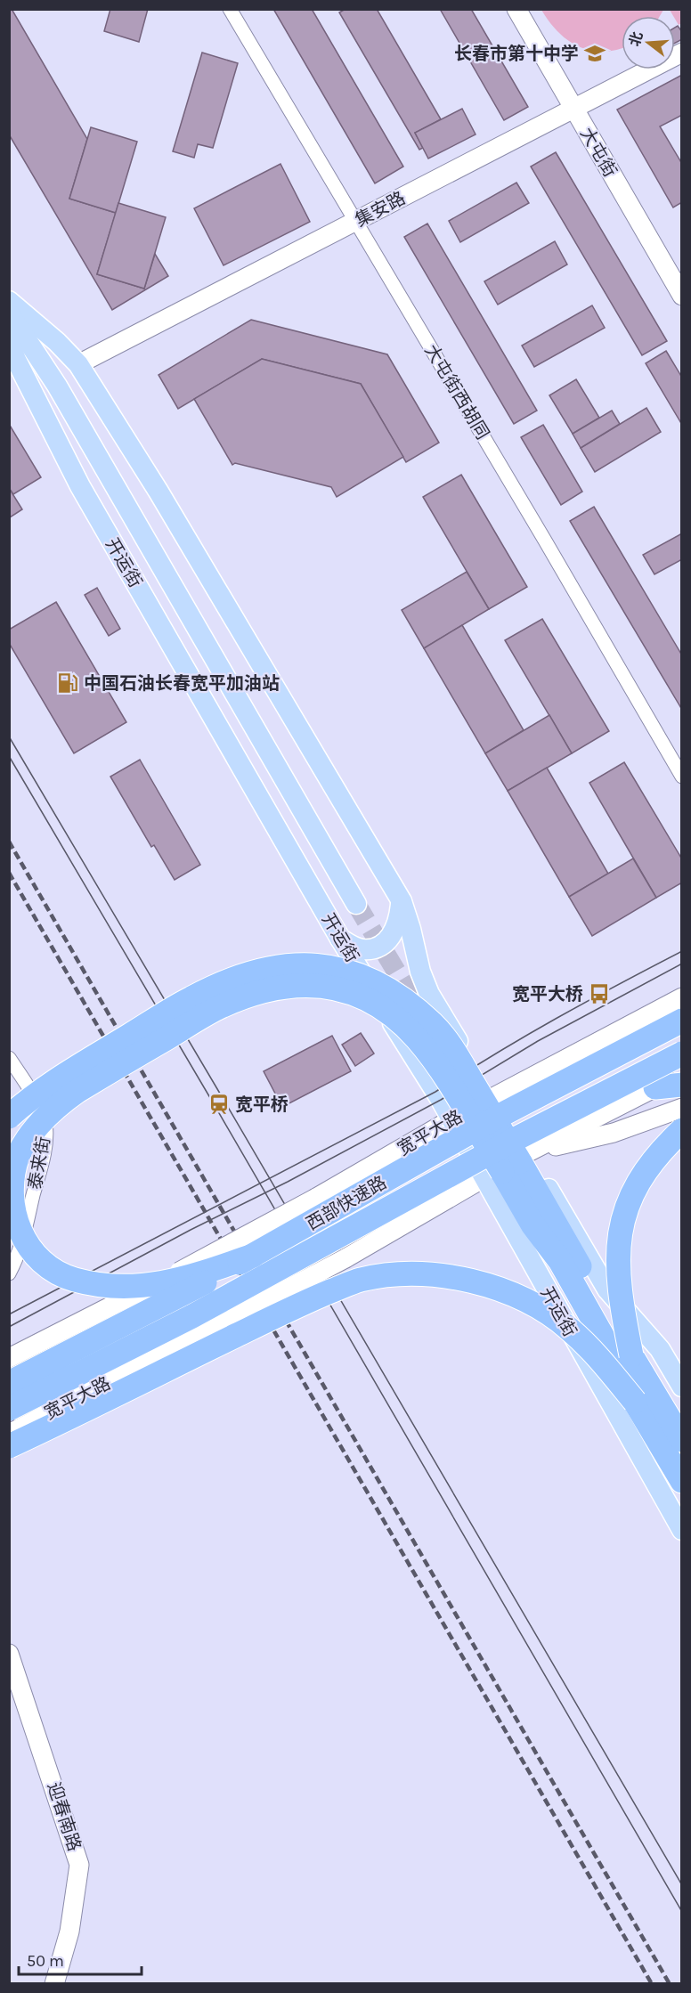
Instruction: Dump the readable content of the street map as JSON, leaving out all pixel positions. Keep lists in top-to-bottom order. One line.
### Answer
{"streets":{"highway":["西部快速路"],"main road":["大屯街","集安路","开运街","宽平大路","迎春南路"],"street":["大屯街西胡同","泰来街"]},"crossings":[["大屯街","集安路"],["集安路","大屯街西胡同"],["开运街","宽平大路"]],"places":{"school or university":["长春市第十中学"],"fuel station":["中国石油长春宽平加油站"],"bus stop":["宽平大桥"],"station":["宽平桥"]},"scale_bar":"50 m","north":"left"}
